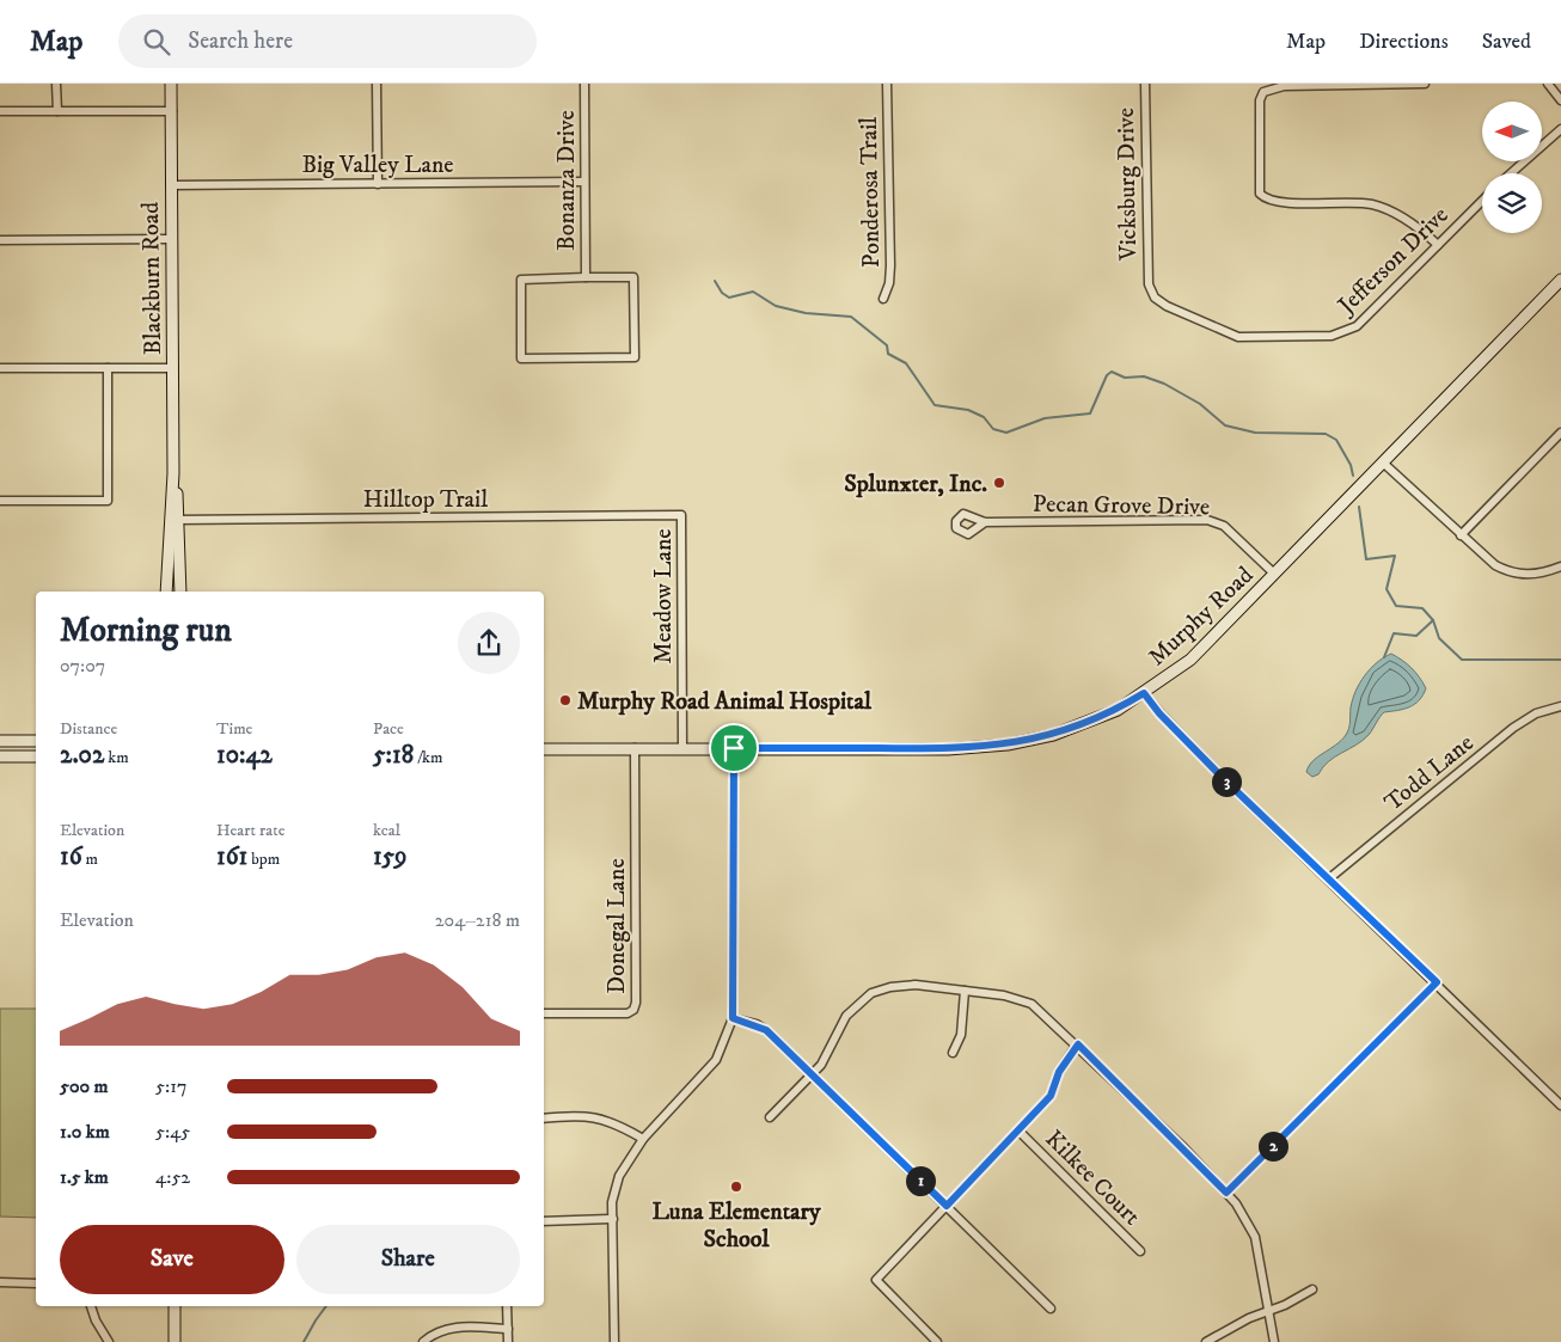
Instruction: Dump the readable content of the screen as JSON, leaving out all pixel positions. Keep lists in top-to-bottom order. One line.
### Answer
{"streets":{"main road":["Blackburn Road","Murphy Road"],"street":["Big Valley Lane","Bonanza Drive","Vicksburg Drive","Ponderosa Trail","Jefferson Drive","Hilltop Trail","Pecan Grove Drive","Meadow Lane","Todd Lane","Donegal Lane","Kilkee Court"]},"crossings":[["Big Valley Lane","Bonanza Drive"],["Big Valley Lane","Blackburn Road"],["Vicksburg Drive","Jefferson Drive"],["Blackburn Road","Hilltop Trail"],["Hilltop Trail","Meadow Lane"],["Pecan Grove Drive","Murphy Road"],["Meadow Lane","Murphy Road"],["Murphy Road","Donegal Lane"]],"places":["Splunxter, Inc.","Murphy Road Animal Hospital","Luna Elementary School"],"north":"left","page":{"header":"Map","search":"Search here","nav":["Map","Directions","Saved"],"heading":["Morning run","07:07"],"stats":[["Distance","2.02 km"],["Time","10:42"],["Pace","5:18 /km"],["Elevation","16 m"],["Heart rate","161 bpm"],["kcal","159"]],"pins":["3","2","1"],"chart":["Elevation","204–218 m"],"list":[{"name":"500 m","note":"5:17"},{"name":"1.0 km","note":"5:45"},{"name":"1.5 km","note":"4:52"}],"buttons":["Save","Share"]}}
